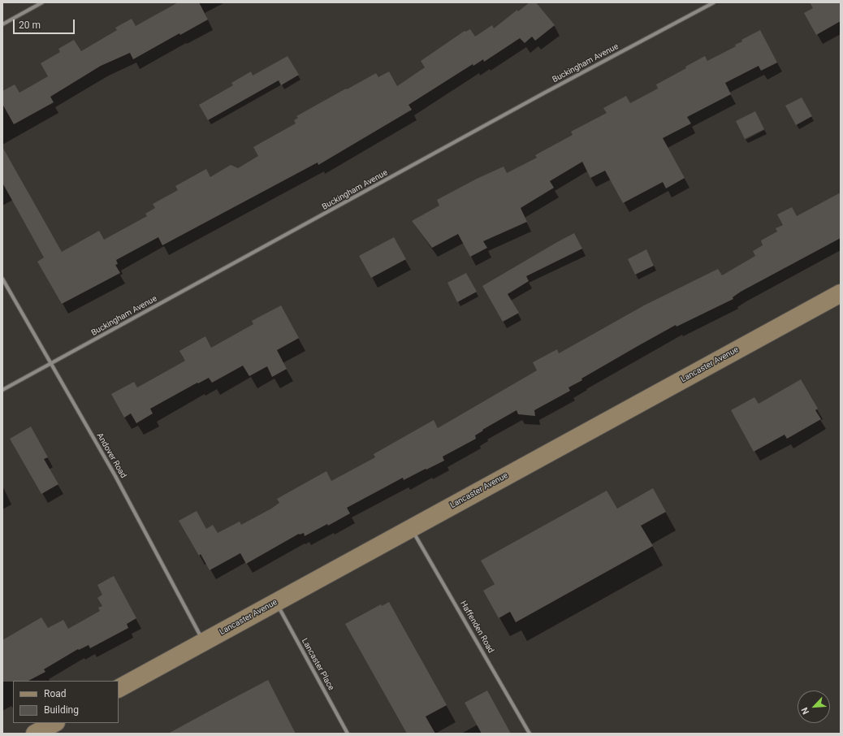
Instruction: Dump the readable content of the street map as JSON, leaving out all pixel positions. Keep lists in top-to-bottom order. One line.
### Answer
{"streets":{"street":["Buckingham Avenue","Lancaster Avenue","Andover Road","Haffenden Road","Lancaster Place"]},"crossings":[["Buckingham Avenue","Andover Road"],["Lancaster Avenue","Andover Road"],["Lancaster Avenue","Haffenden Road"],["Lancaster Avenue","Lancaster Place"]],"legend":["Road","Building"],"scale_bar":"20 m","north":"bottom left"}
